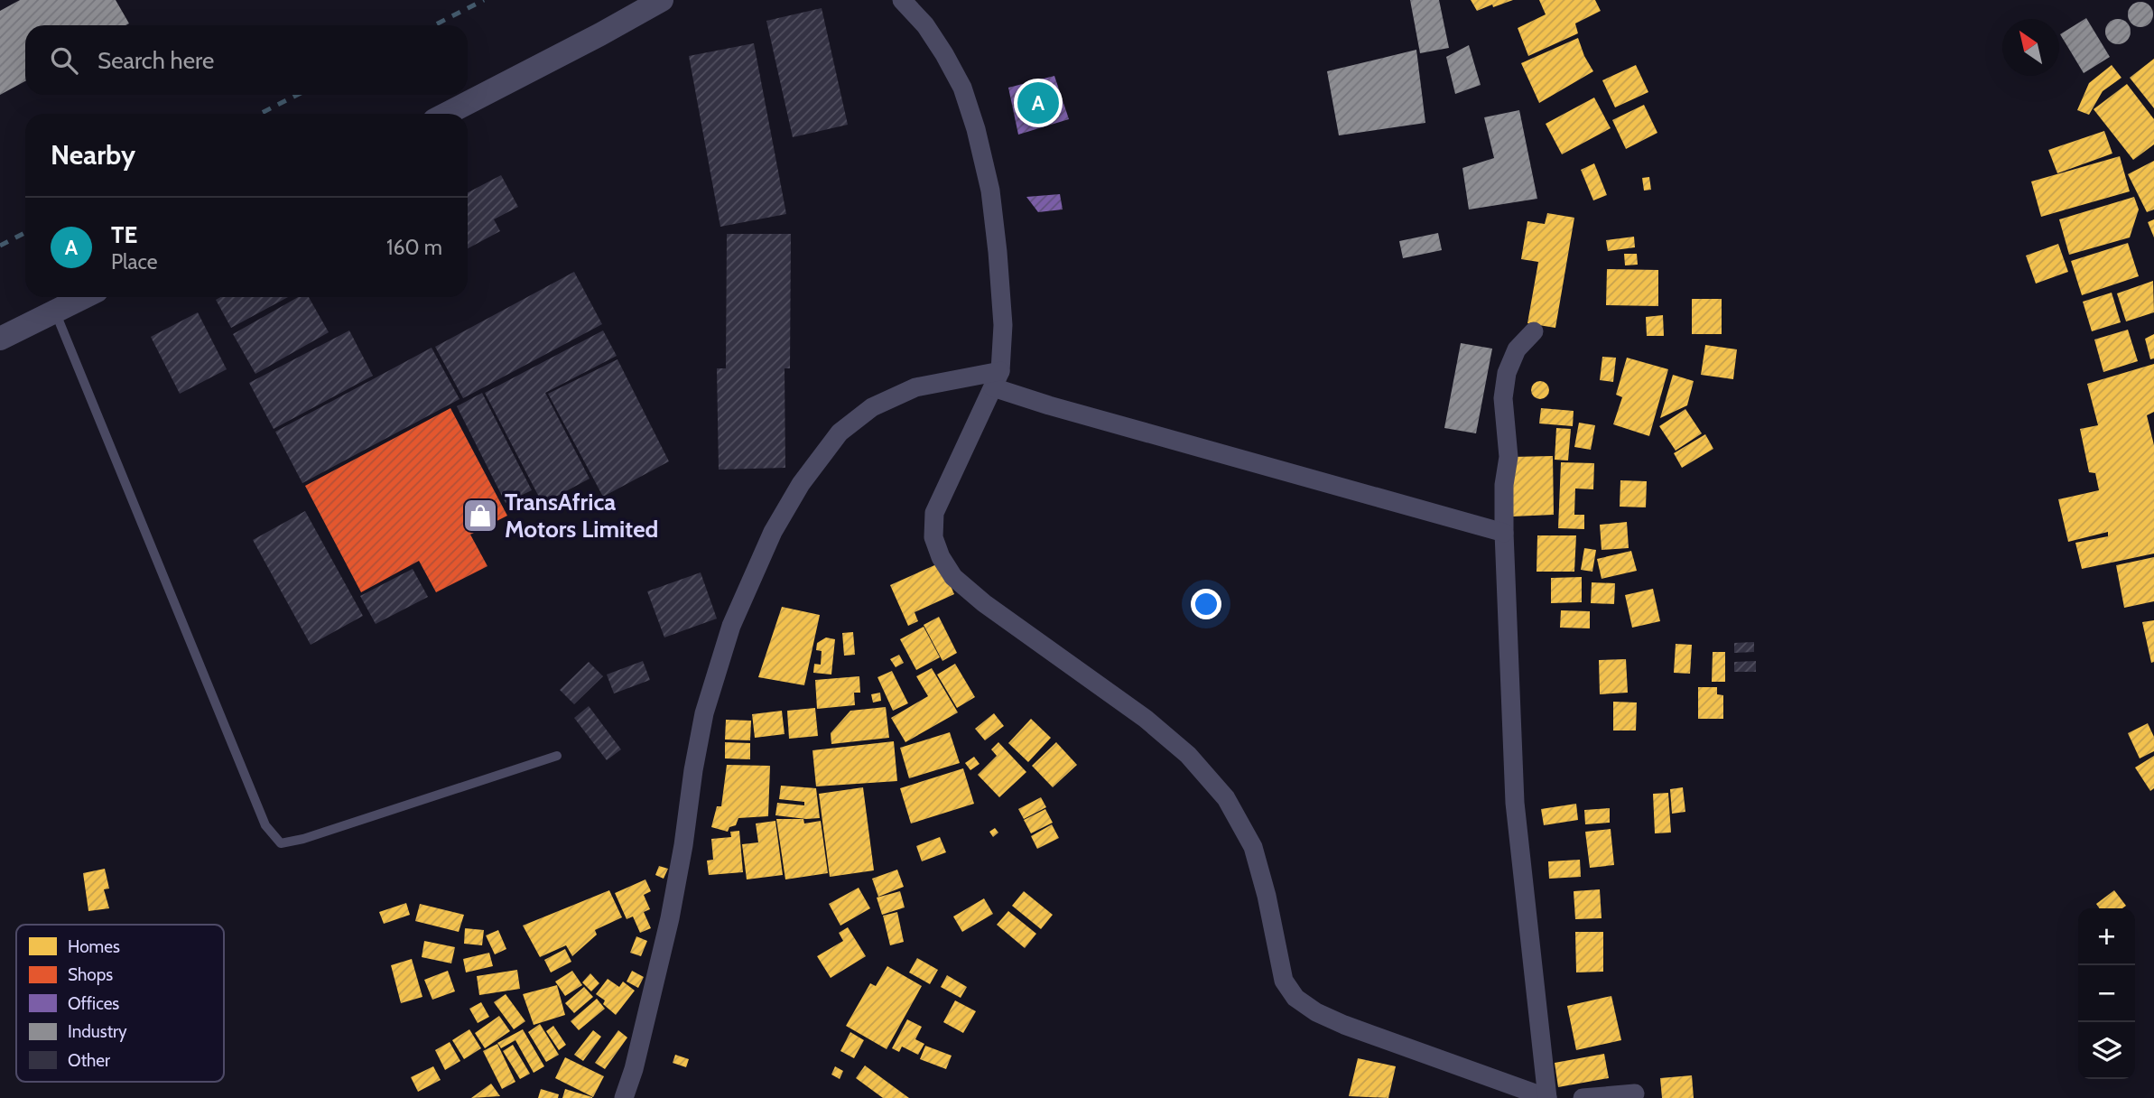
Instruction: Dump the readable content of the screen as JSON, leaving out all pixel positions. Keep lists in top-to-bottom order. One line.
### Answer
{"places":{"shop":["TransAfrica Motors Limited"]},"legend":["Homes","Shops","Offices","Industry","Other"],"north":"top left","page":{"search":"Search here","pins":"A","heading":"Nearby","list":[{"mark":"A","name":"TE","note":"Place","value":"160 m"}],"map_buttons":["+","−"]}}
